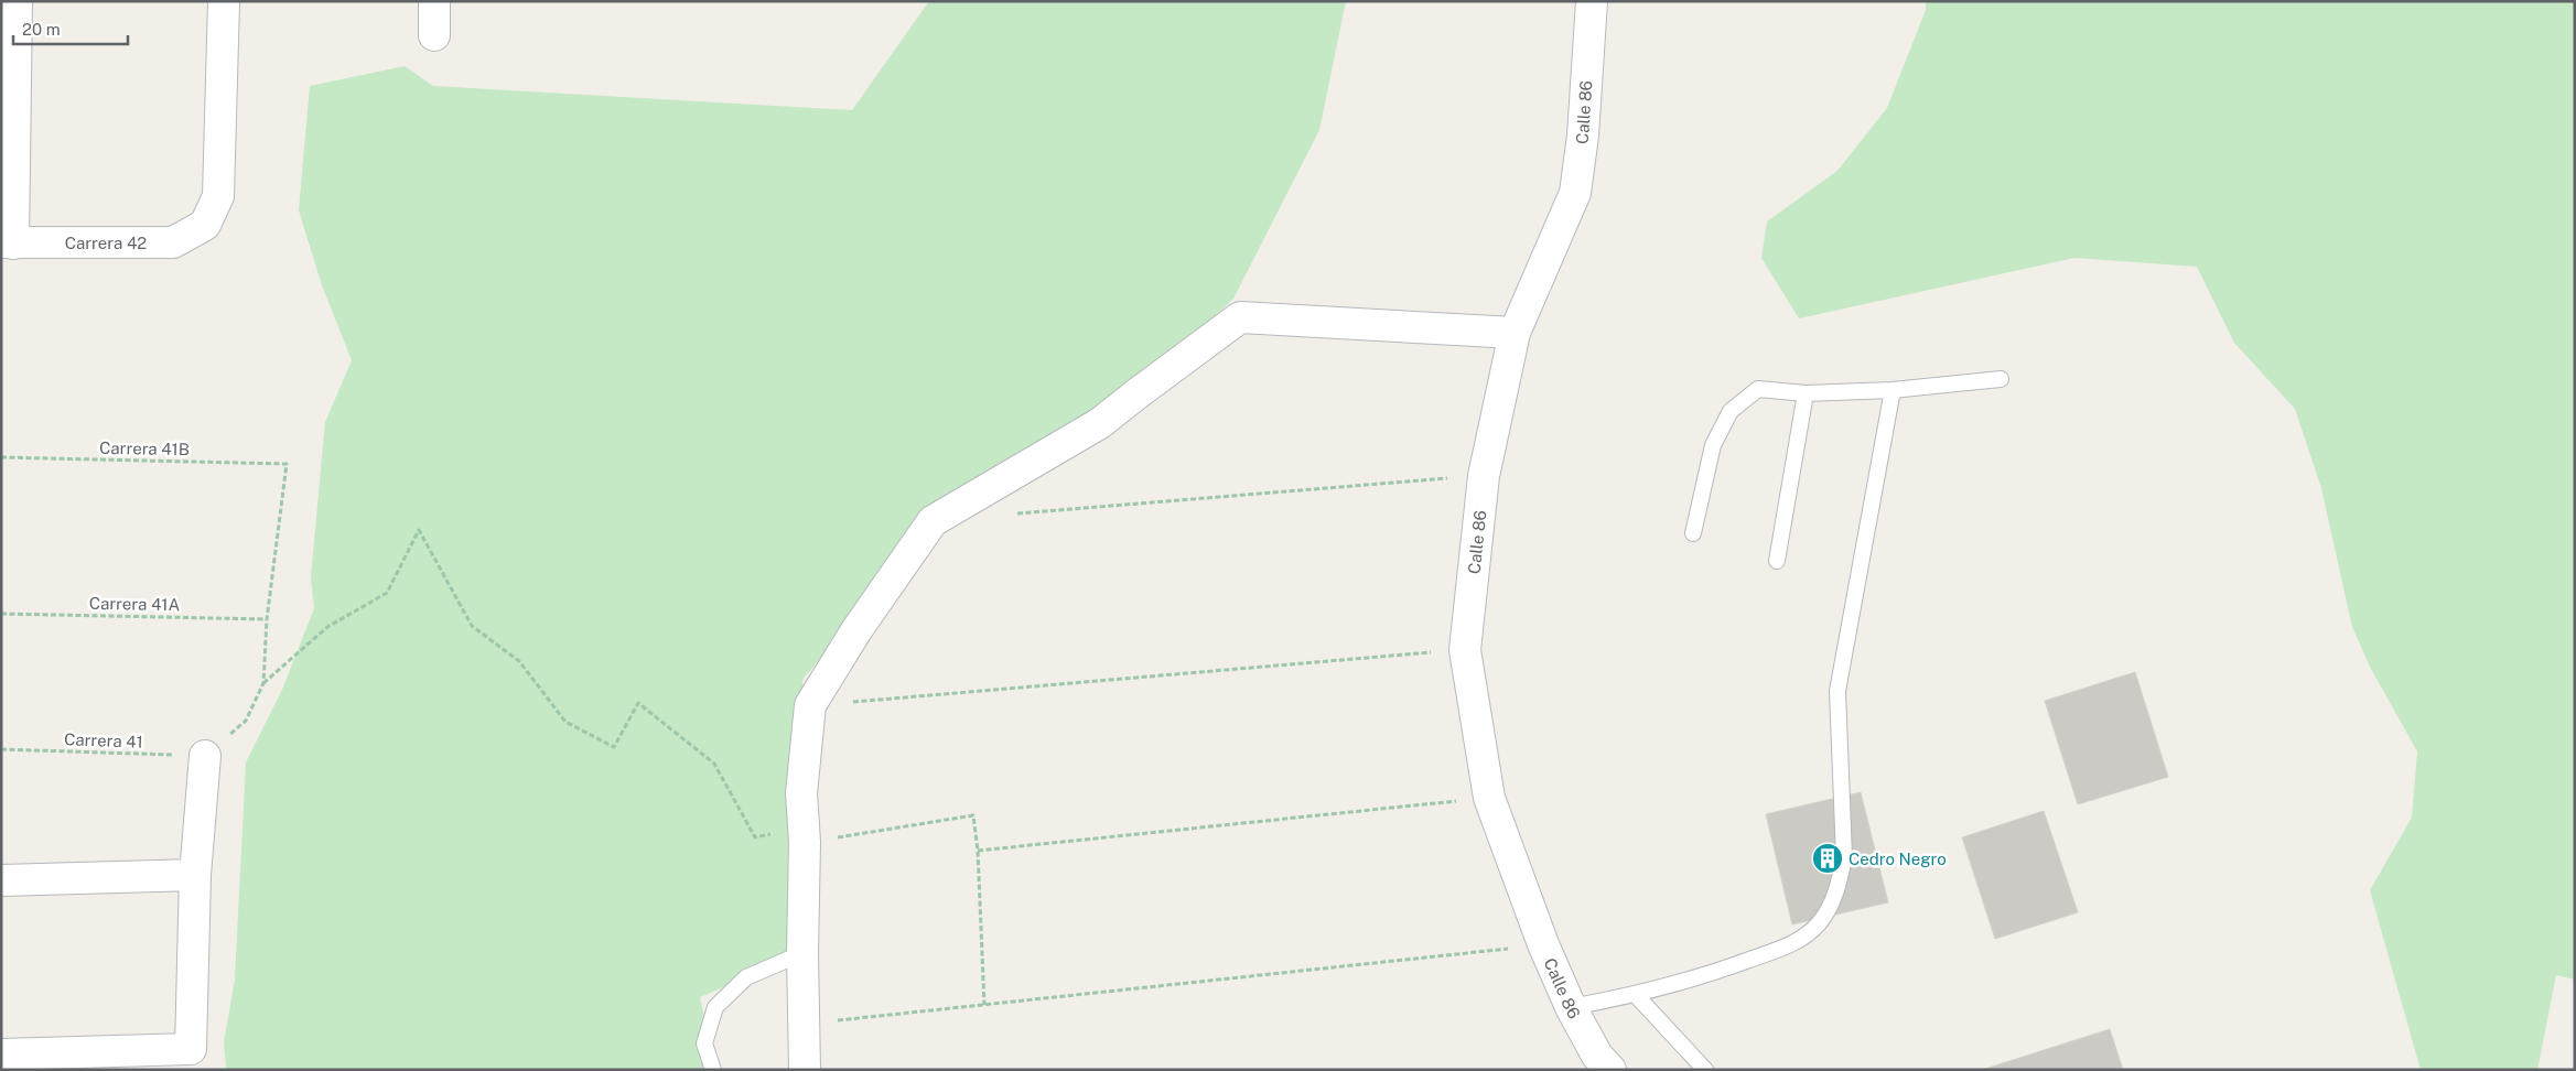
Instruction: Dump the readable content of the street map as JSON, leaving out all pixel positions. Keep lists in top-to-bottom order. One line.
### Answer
{"streets":{"street":["Calle 86","Carrera 42"],"path":["Carrera 41B","Carrera 41A","Carrera 41"]},"crossings":[["Carrera 41B","Carrera 41A"]],"places":{"building":["Cedro Negro"]},"scale_bar":"20 m"}
